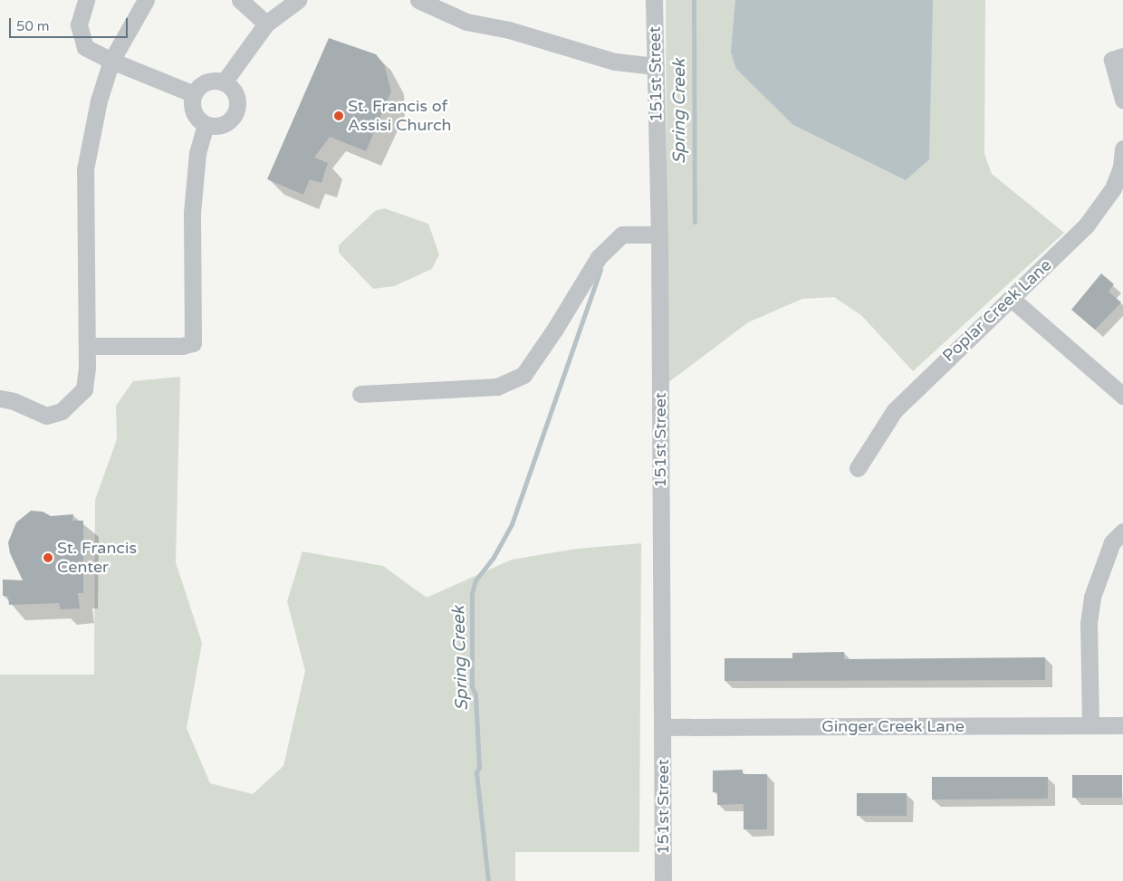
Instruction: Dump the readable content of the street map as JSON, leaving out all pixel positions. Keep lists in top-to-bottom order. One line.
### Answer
{"streets":{"street":["151st Street","Poplar Creek Lane","Ginger Creek Lane"]},"crossings":[["151st Street","Ginger Creek Lane"]],"water":["Spring Creek"],"places":["St. Francis of Assisi Church","St. Francis Center"],"scale_bar":"50 m"}
